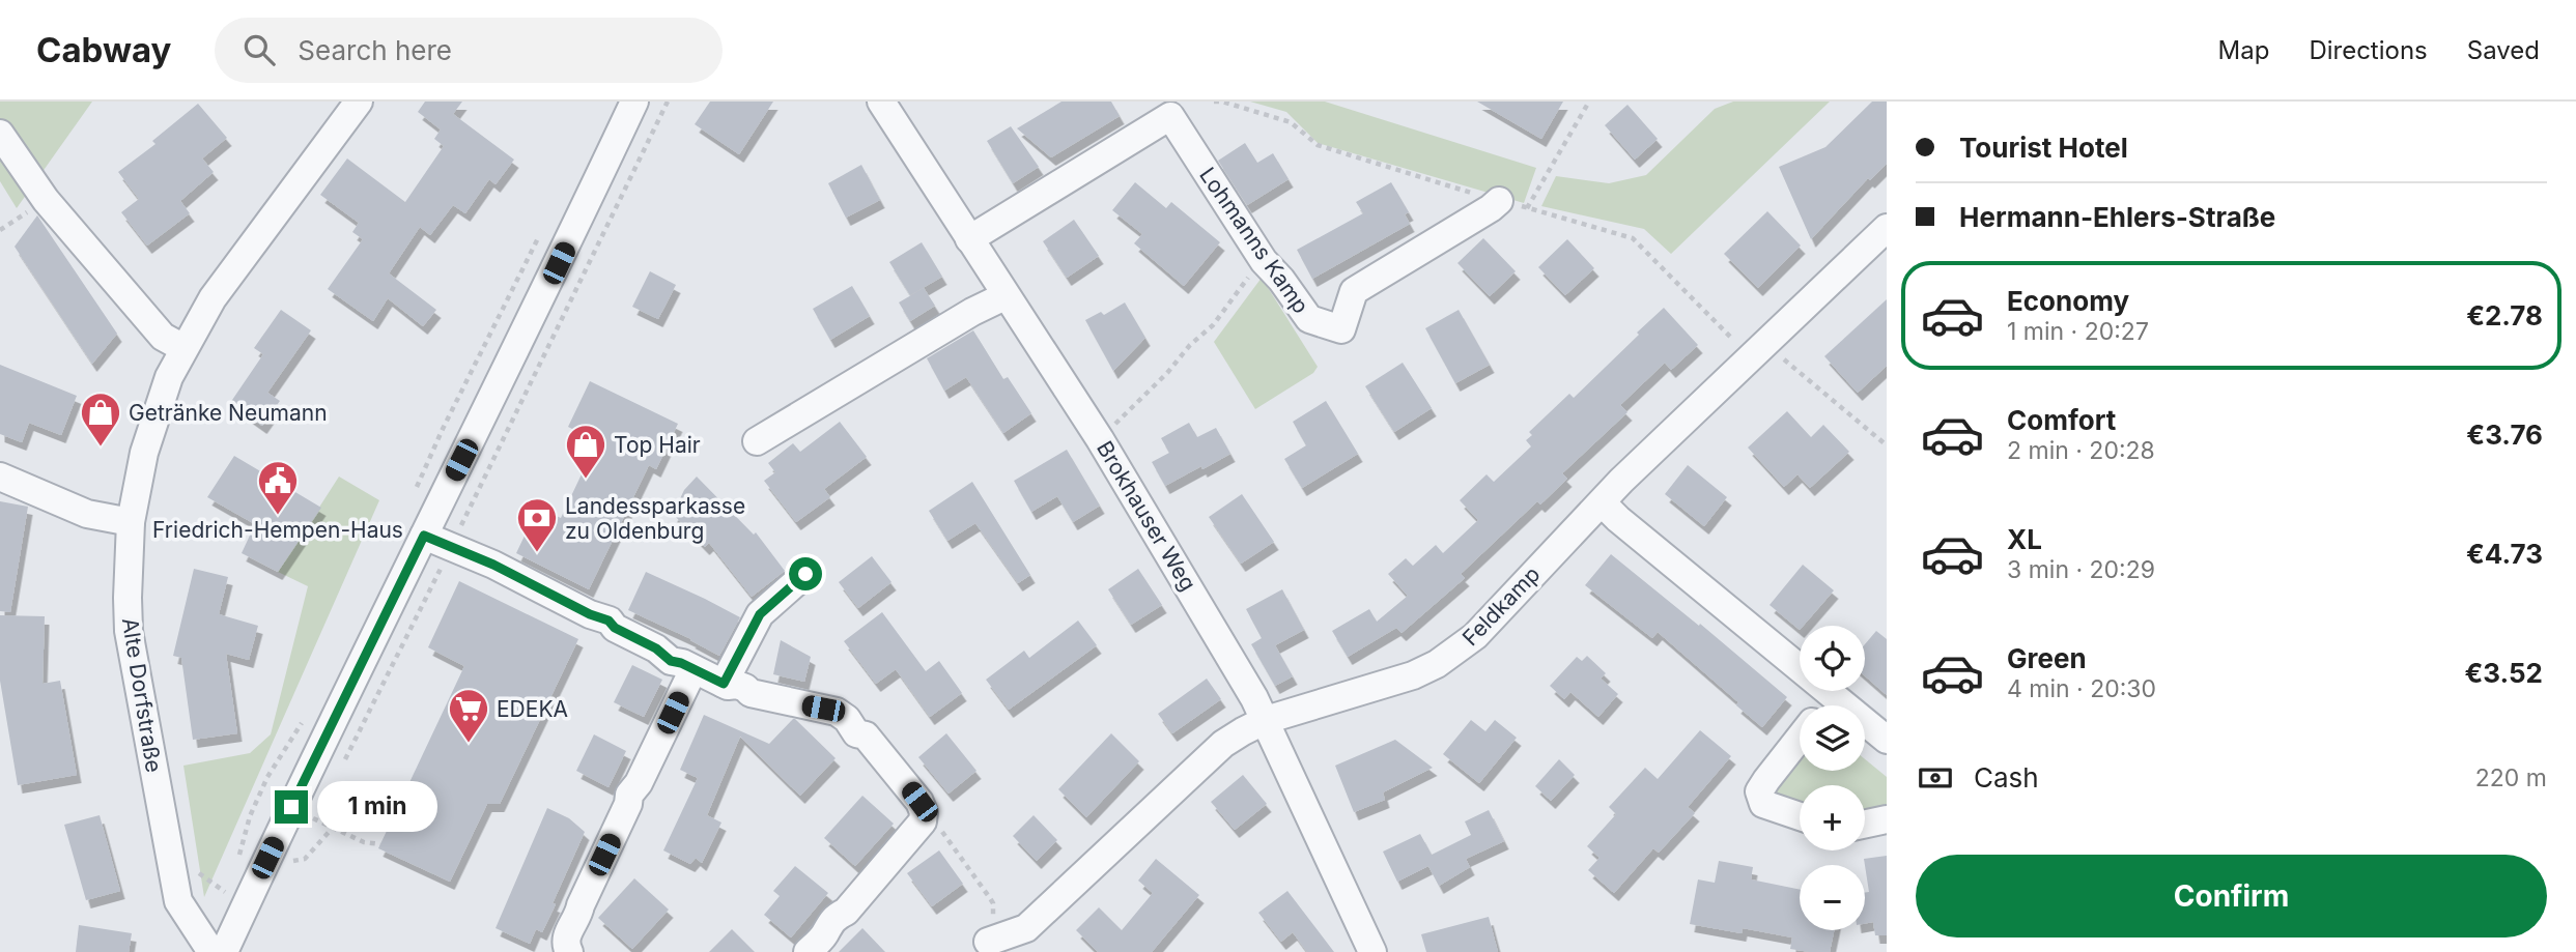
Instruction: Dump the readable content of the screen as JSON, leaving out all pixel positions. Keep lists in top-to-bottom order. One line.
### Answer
{"streets":{"street":["Lohmanns Kamp","Brokhauser Weg","Feldkamp","Alte Dorfstraße"]},"crossings":[["Lohmanns Kamp","Brokhauser Weg"],["Brokhauser Weg","Feldkamp"]],"places":{"shop":["Getränke Neumann","Top Hair"],"public building":["Friedrich-Hempen-Haus"],"bank":["Landessparkasse zu Oldenburg"],"supermarket":["EDEKA"]},"page":{"header":"Cabway","search":"Search here","nav":["Map","Directions","Saved"],"banner":["Tourist Hotel","Hermann-Ehlers-Straße"],"list":[{"name":"Economy","note":"1 min · 20:27","value":"€2.78"},{"name":"Comfort","note":"2 min · 20:28","value":"€3.76"},{"name":"XL","note":"3 min · 20:29","value":"€4.73"},{"name":"Green","note":"4 min · 20:30","value":"€3.52"}],"map_buttons":["+","−"],"pay":["Cash","220 m"],"bubble":"1 min","buttons":"Confirm"}}
